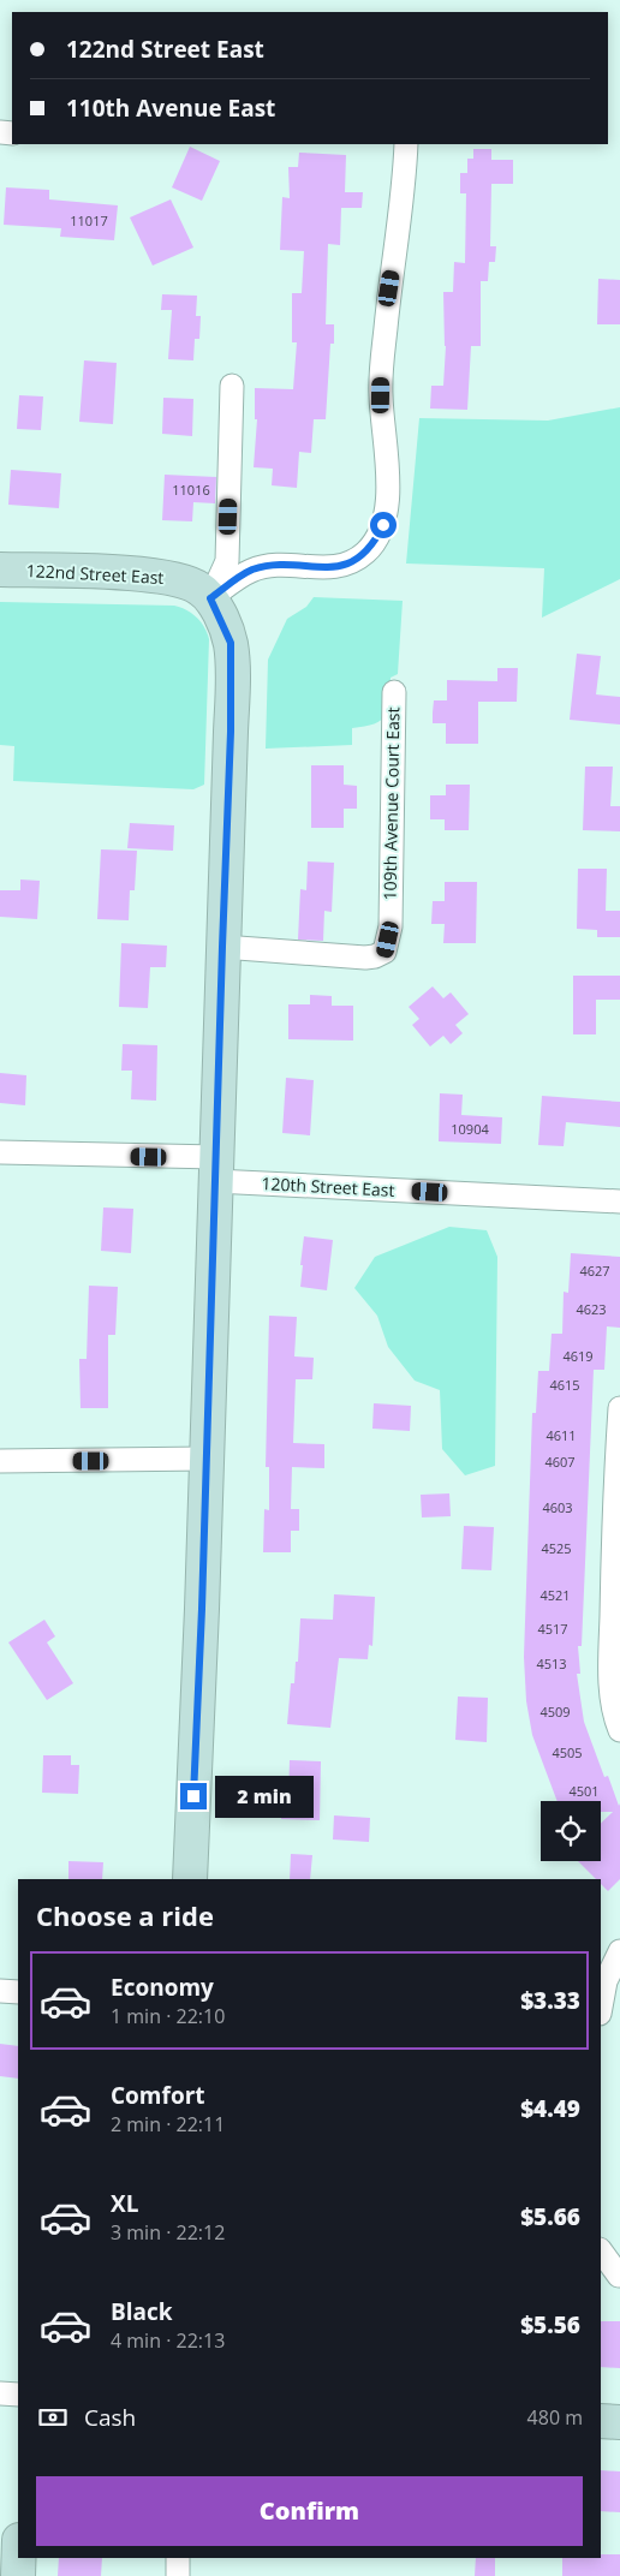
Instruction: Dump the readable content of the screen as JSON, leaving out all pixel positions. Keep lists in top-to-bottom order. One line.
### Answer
{"streets":{"street":["122nd Street East","109th Avenue Court East","120th Street East"]},"house_numbers":["11017","11016","10904","4627","4623","4619","4615","4611","4607","4603","4525","4521","4517","4513","4509","4505","4501"],"page":{"banner":["122nd Street East","110th Avenue East"],"bubble":"2 min","heading":"Choose a ride","list":[{"name":"Economy","note":"1 min · 22:10","value":"$3.33"},{"name":"Comfort","note":"2 min · 22:11","value":"$4.49"},{"name":"XL","note":"3 min · 22:12","value":"$5.66"},{"name":"Black","note":"4 min · 22:13","value":"$5.56"}],"pay":["Cash","480 m"],"buttons":"Confirm"}}
